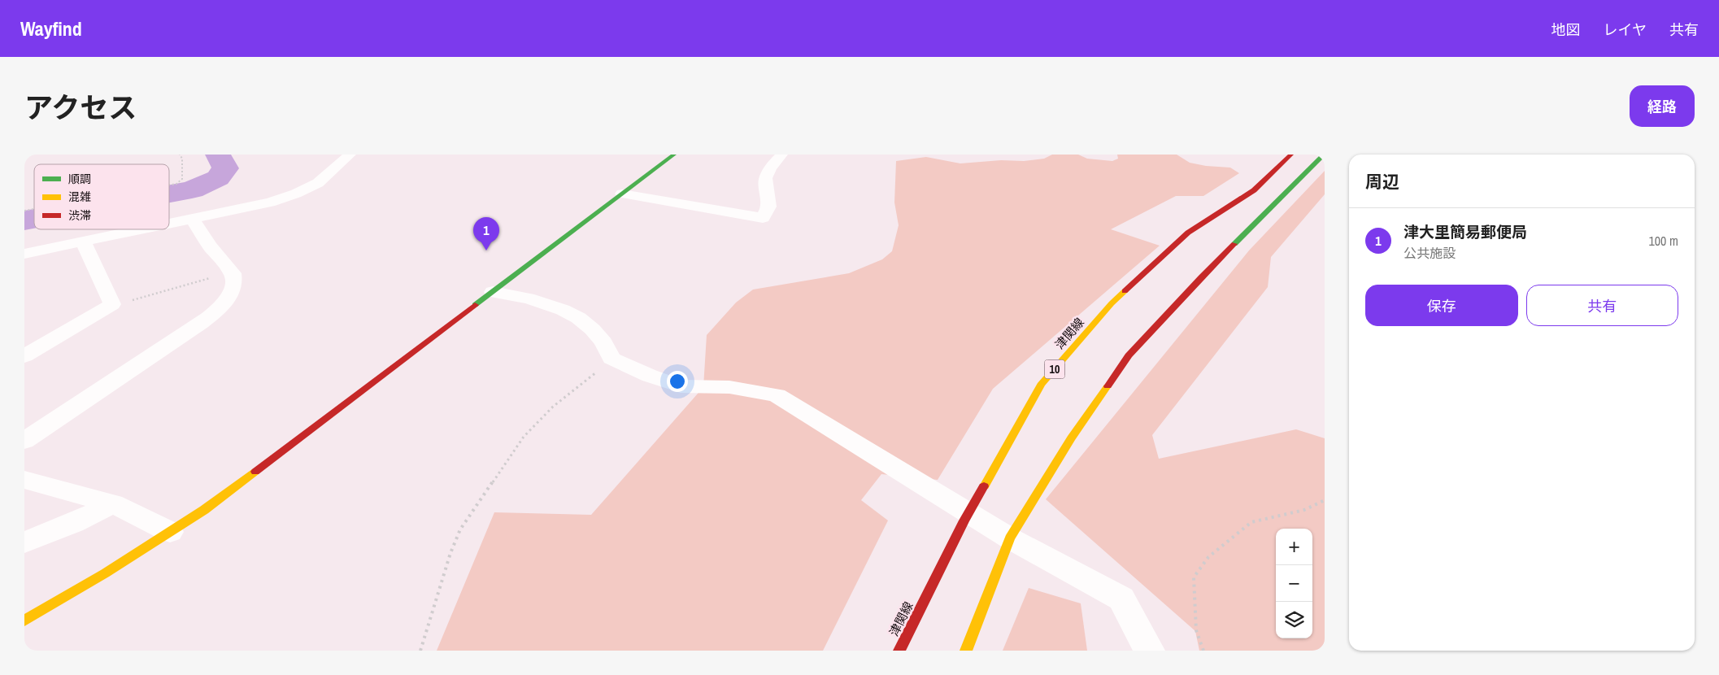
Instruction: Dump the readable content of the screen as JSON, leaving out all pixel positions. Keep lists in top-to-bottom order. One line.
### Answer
{"streets":{"main road":["津関線","10"]},"legend":["順調","混雑","渋滞"],"page":{"header":"Wayfind","nav":["地図","レイヤ","共有"],"title":"アクセス","buttons":["経路",["保存","共有"]],"heading":"周辺","list":[{"mark":"1","name":"津大里簡易郵便局","note":"公共施設","value":"100 m"}],"pins":"1","map_buttons":["+","−"]}}
